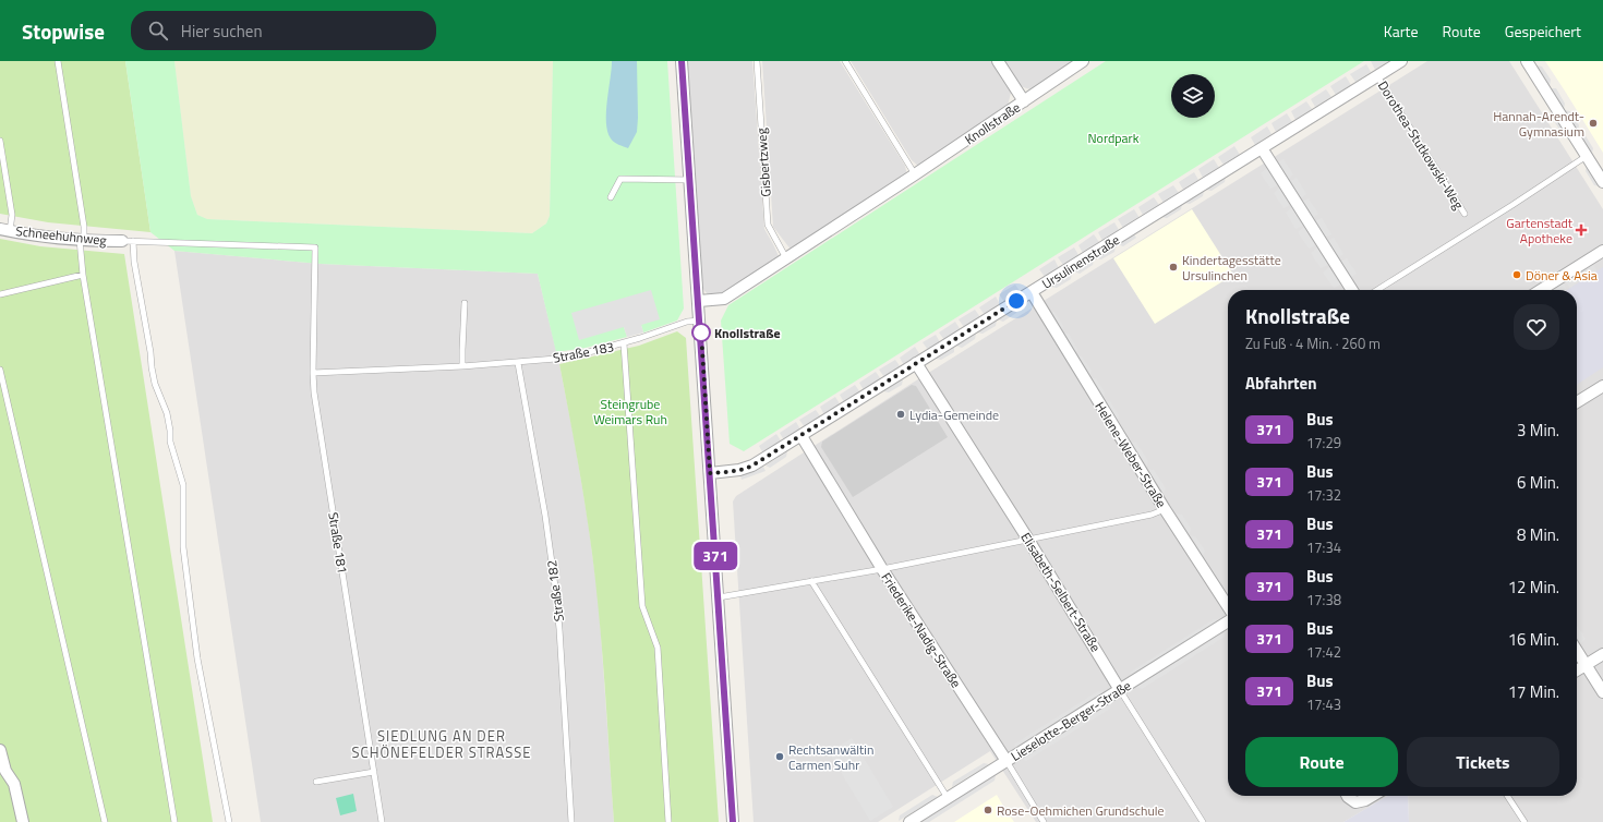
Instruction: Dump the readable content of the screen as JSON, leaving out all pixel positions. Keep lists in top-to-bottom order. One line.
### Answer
{"streets":{"street":["Knollstraße","Schneehuhnweg","Ursulinenstraße","Helene-Weber-Straße","Elisabeth-Selbert-Straße","Friederike-Nadig-Straße","Lieselotte-Berger-Straße"],"lane":["Dorothea-Stutkowski-Weg","Gisbertzweg","Straße 183","Straße 181","Straße 182"]},"crossings":[["Knollstraße","Gisbertzweg"],["Dorothea-Stutkowski-Weg","Ursulinenstraße"],["Schneehuhnweg","Straße 181"],["Ursulinenstraße","Helene-Weber-Straße"],["Ursulinenstraße","Elisabeth-Selbert-Straße"],["Ursulinenstraße","Friederike-Nadig-Straße"],["Straße 183","Straße 181"],["Straße 183","Straße 182"],["Elisabeth-Selbert-Straße","Lieselotte-Berger-Straße"],["Friederike-Nadig-Straße","Lieselotte-Berger-Straße"]],"districts":["SIEDLUNG AN DER SCHÖNEFELDER STRASSE"],"parks":["Nordpark","Steingrube Weimars Ruh"],"places":{"other":["Hannah-Arendt- Gymnasium","Kindertagesstätte Ursulinchen","Döner & Asia","Knollstraße","Lydia-Gemeinde","Rechtsanwältin Carmen Suhr","Rose-Oehmichen Grundschule"],"health":["Gartenstadt Apotheke"]},"lines":["bus line 371"],"page":{"header":"Stopwise","search":"Hier suchen","nav":["Karte","Route","Gespeichert"],"on_map":"371","heading":[["Knollstraße","Zu Fuß · 4 Min. · 260 m"],"Abfahrten"],"list":[{"mark":"371","name":"Bus","note":"17:29","value":"3 Min."},{"mark":"371","name":"Bus","note":"17:32","value":"6 Min."},{"mark":"371","name":"Bus","note":"17:34","value":"8 Min."},{"mark":"371","name":"Bus","note":"17:38","value":"12 Min."},{"mark":"371","name":"Bus","note":"17:42","value":"16 Min."},{"mark":"371","name":"Bus","note":"17:43","value":"17 Min."}],"buttons":["Route","Tickets"]}}
